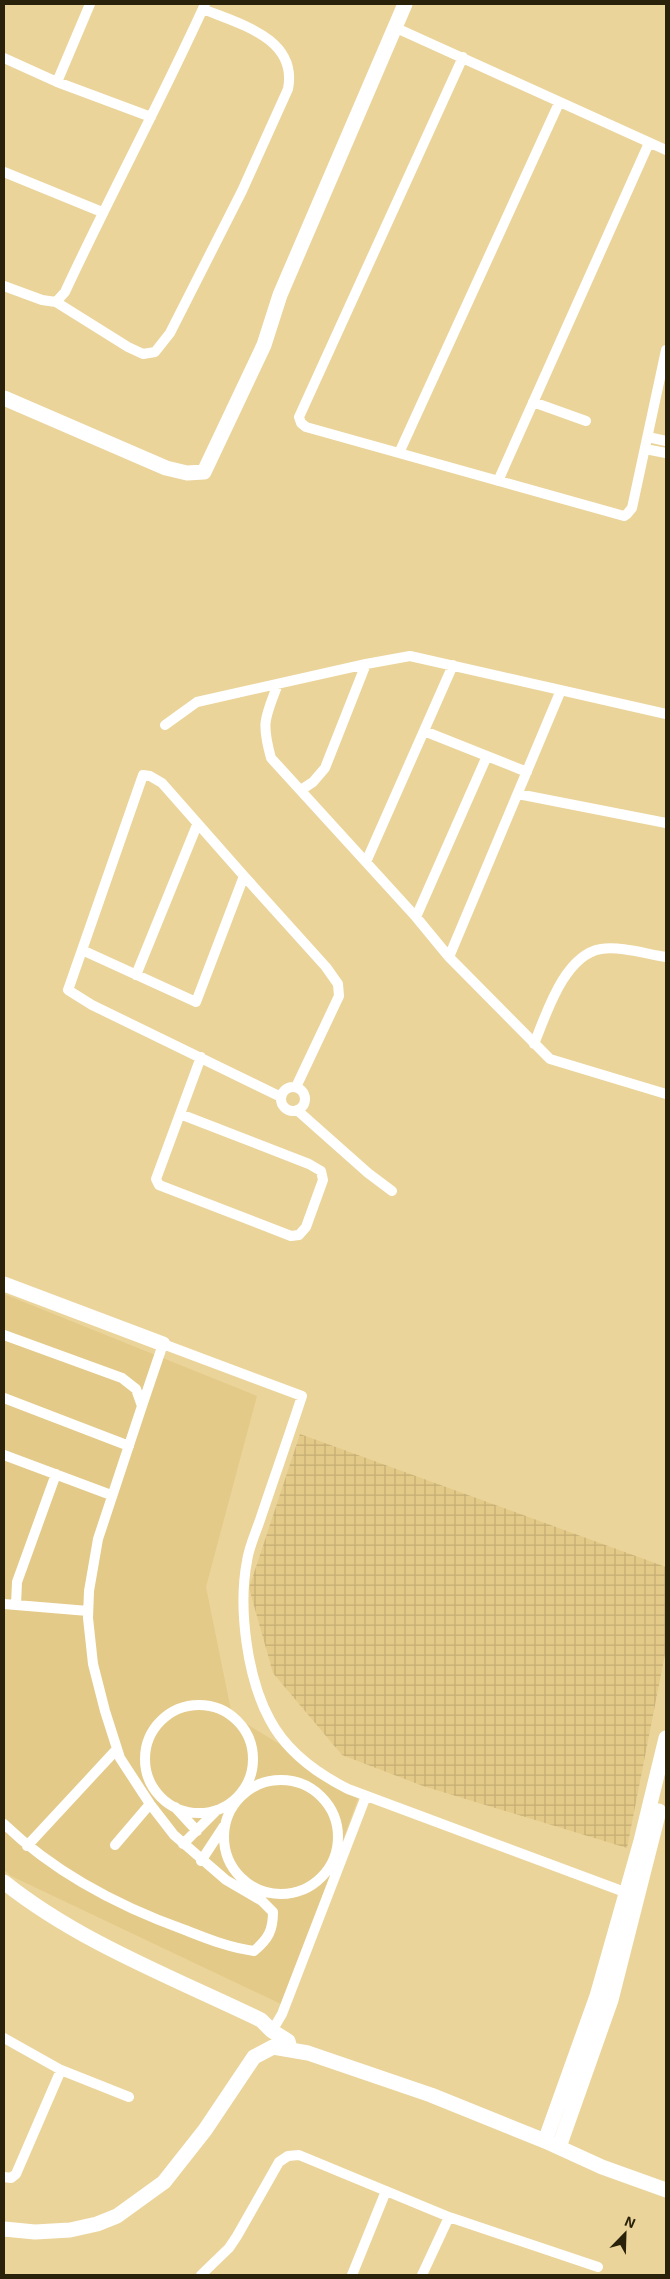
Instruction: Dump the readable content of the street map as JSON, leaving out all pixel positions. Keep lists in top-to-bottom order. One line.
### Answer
{"north":"top right"}
